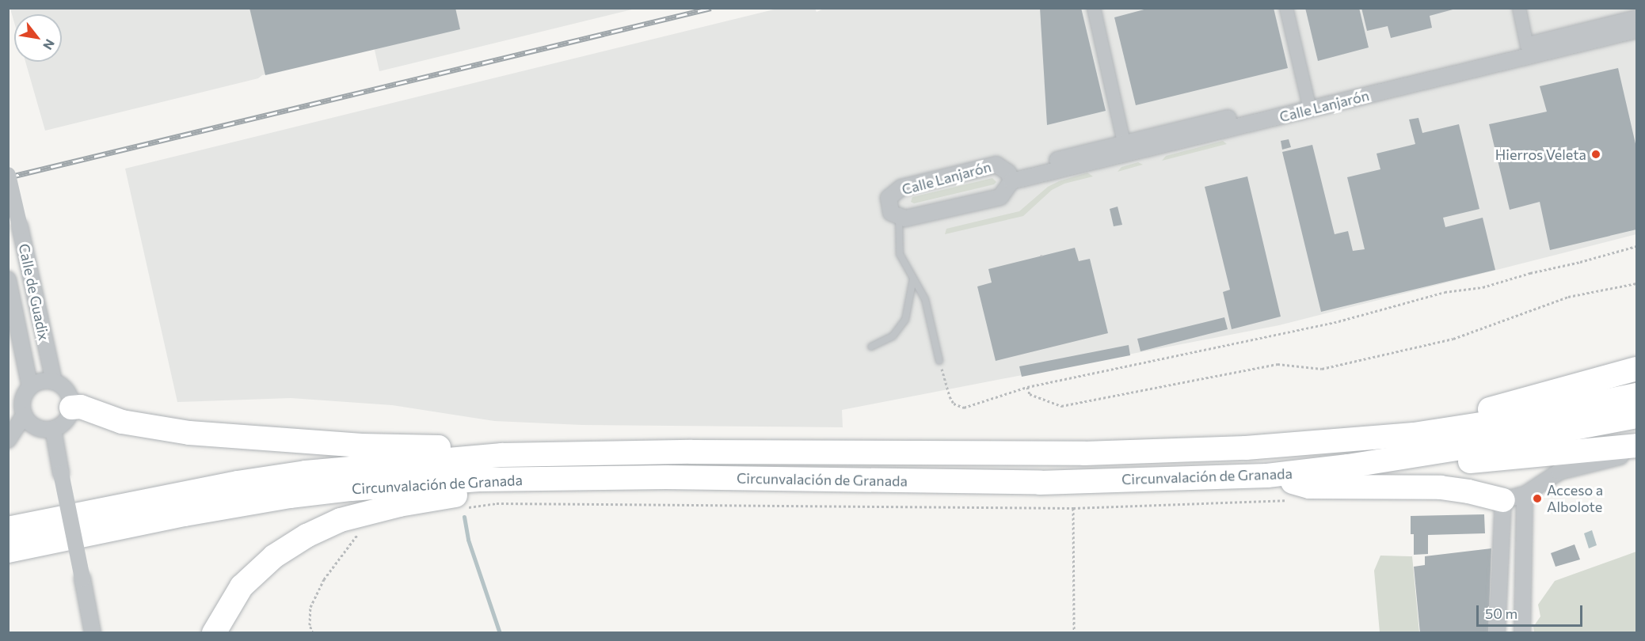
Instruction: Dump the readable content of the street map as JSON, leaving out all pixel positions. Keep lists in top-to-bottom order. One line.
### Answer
{"streets":{"highway":["Circunvalación de Granada"],"street":["Calle Lanjarón","Calle de Guadix"]},"places":["Hierros Veleta","Acceso a Albolote"],"scale_bar":"50 m","north":"bottom right"}
